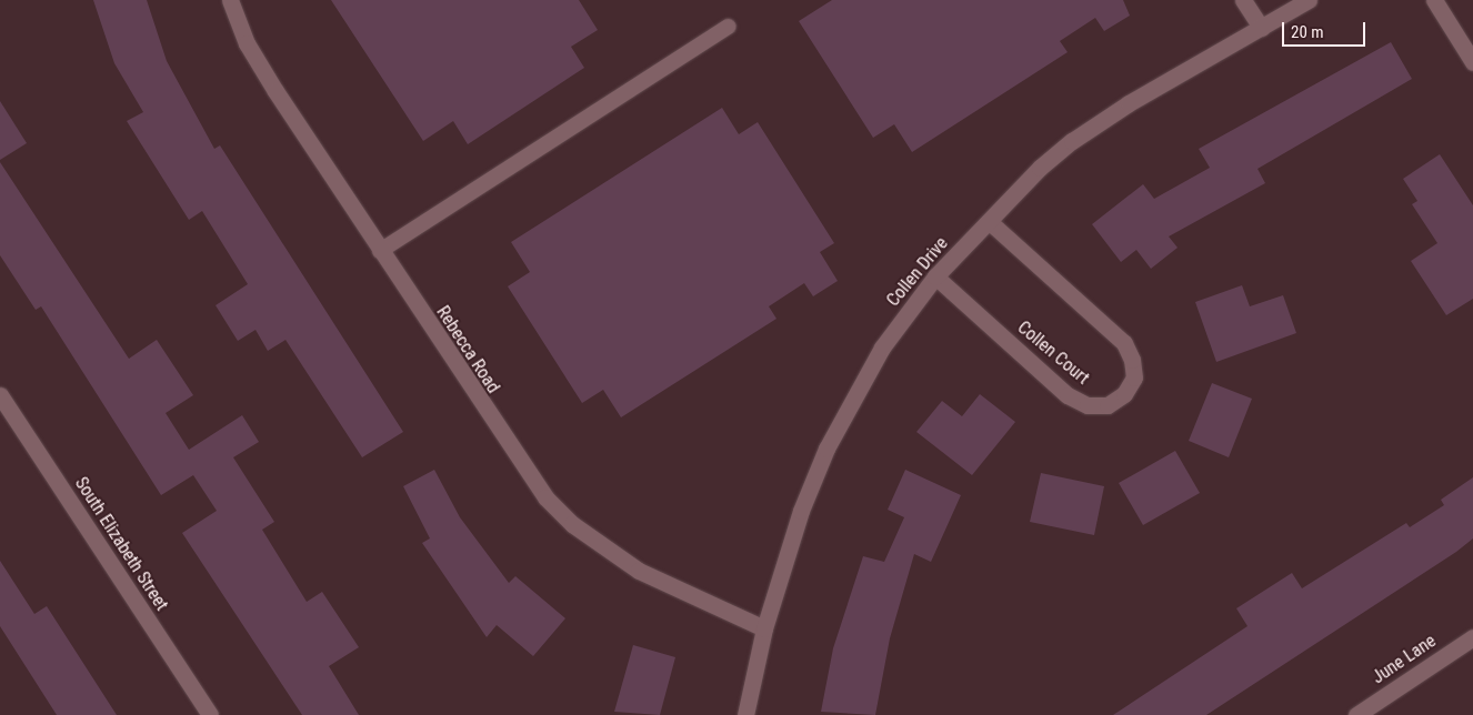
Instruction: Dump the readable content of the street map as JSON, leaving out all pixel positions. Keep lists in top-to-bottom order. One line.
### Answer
{"streets":{"street":["Collen Drive","Rebecca Road","Collen Court","South Elizabeth Street","June Lane"]},"crossings":[["Collen Drive","Rebecca Road"],["Collen Drive","Collen Court"]],"scale_bar":"20 m"}
